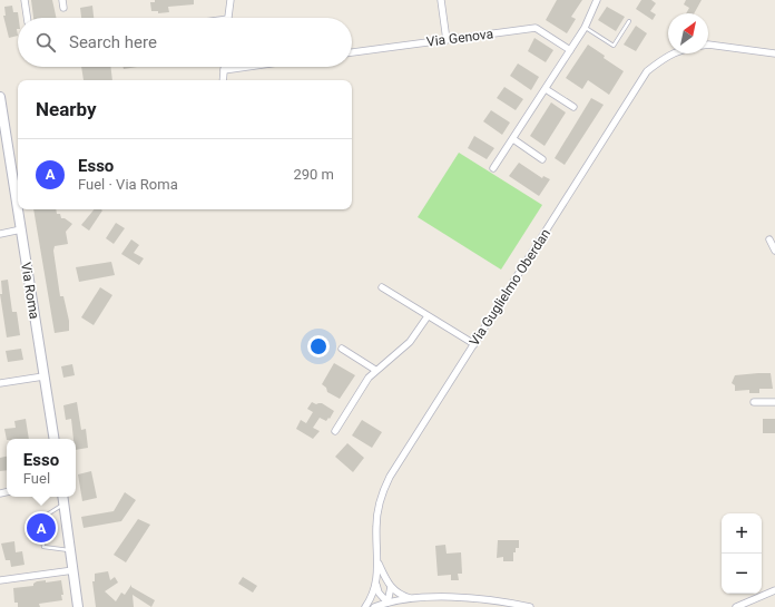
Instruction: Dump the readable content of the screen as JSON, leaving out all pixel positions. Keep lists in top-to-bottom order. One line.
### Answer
{"streets":{"main road":["Via Roma"],"street":["Via Genova","Via Guglielmo Oberdan"]},"north":"top right","page":{"search":"Search here","heading":"Nearby","list":[{"mark":"A","name":"Esso","note":"Fuel · Via Roma","value":"290 m"}],"popup":["Esso","Fuel"],"pins":"A","map_buttons":["+","−"]}}
